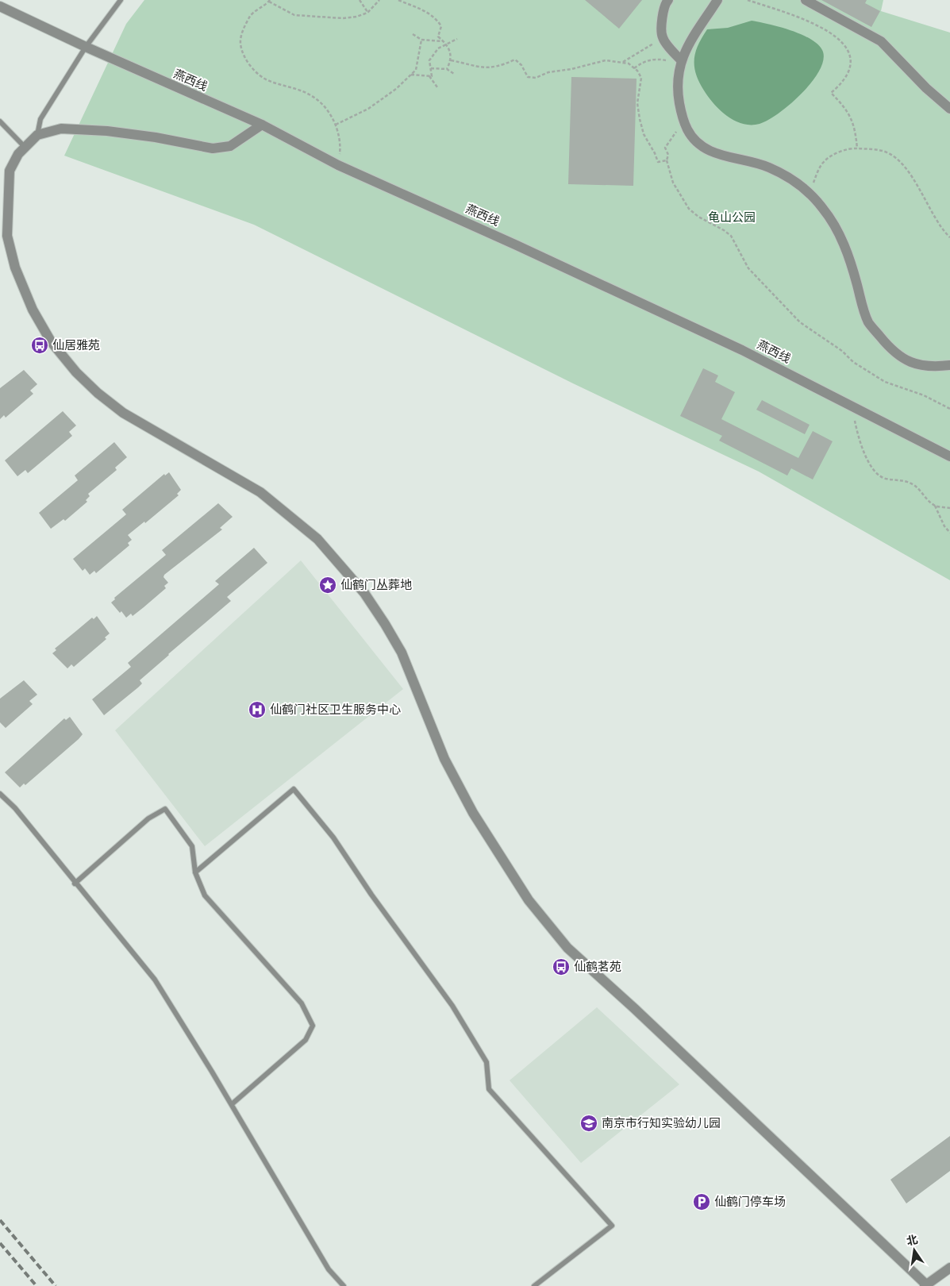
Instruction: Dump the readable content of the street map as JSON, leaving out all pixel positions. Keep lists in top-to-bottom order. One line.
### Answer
{"streets":{"street":["燕西线"]},"parks":["龟山公园"],"places":{"bus stop":["仙居雅苑","仙鹤茗苑"],"place":["仙鹤门丛葬地"],"hospital":["仙鹤门社区卫生服务中心"],"school or university":["南京市行知实验幼儿园"],"parking":["仙鹤门停车场"]},"north":"top"}
